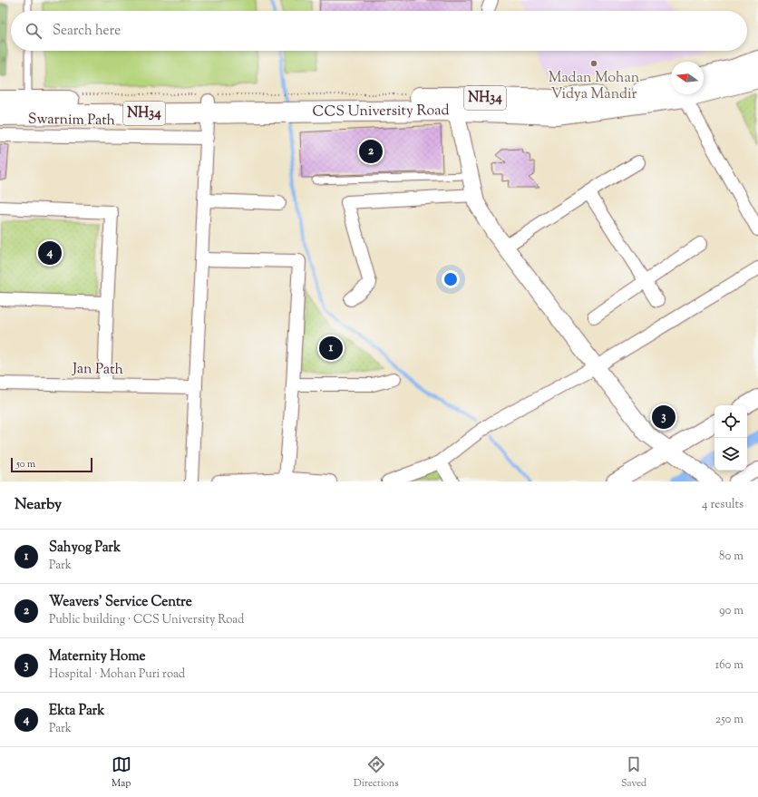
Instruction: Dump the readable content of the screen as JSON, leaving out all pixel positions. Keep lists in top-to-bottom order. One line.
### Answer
{"streets":{"highway":["NH34","CCS University Road"],"street":["Swarnim Path","Jan Path"]},"places":["Madan Mohan Vidya Mandir"],"scale_bar":"50 m","north":"left","page":{"search":"Search here","pins":["2","4","1","3"],"scale":"50 m","heading":["Nearby","4 results"],"list":[{"mark":"1","name":"Sahyog Park","note":"Park","value":"80 m"},{"mark":"2","name":"Weavers' Service Centre","note":"Public building · CCS University Road","value":"90 m"},{"mark":"3","name":"Maternity Home","note":"Hospital · Mohan Puri road","value":"160 m"},{"mark":"4","name":"Ekta Park","note":"Park","value":"250 m"}],"nav":["Map","Directions","Saved"]}}
